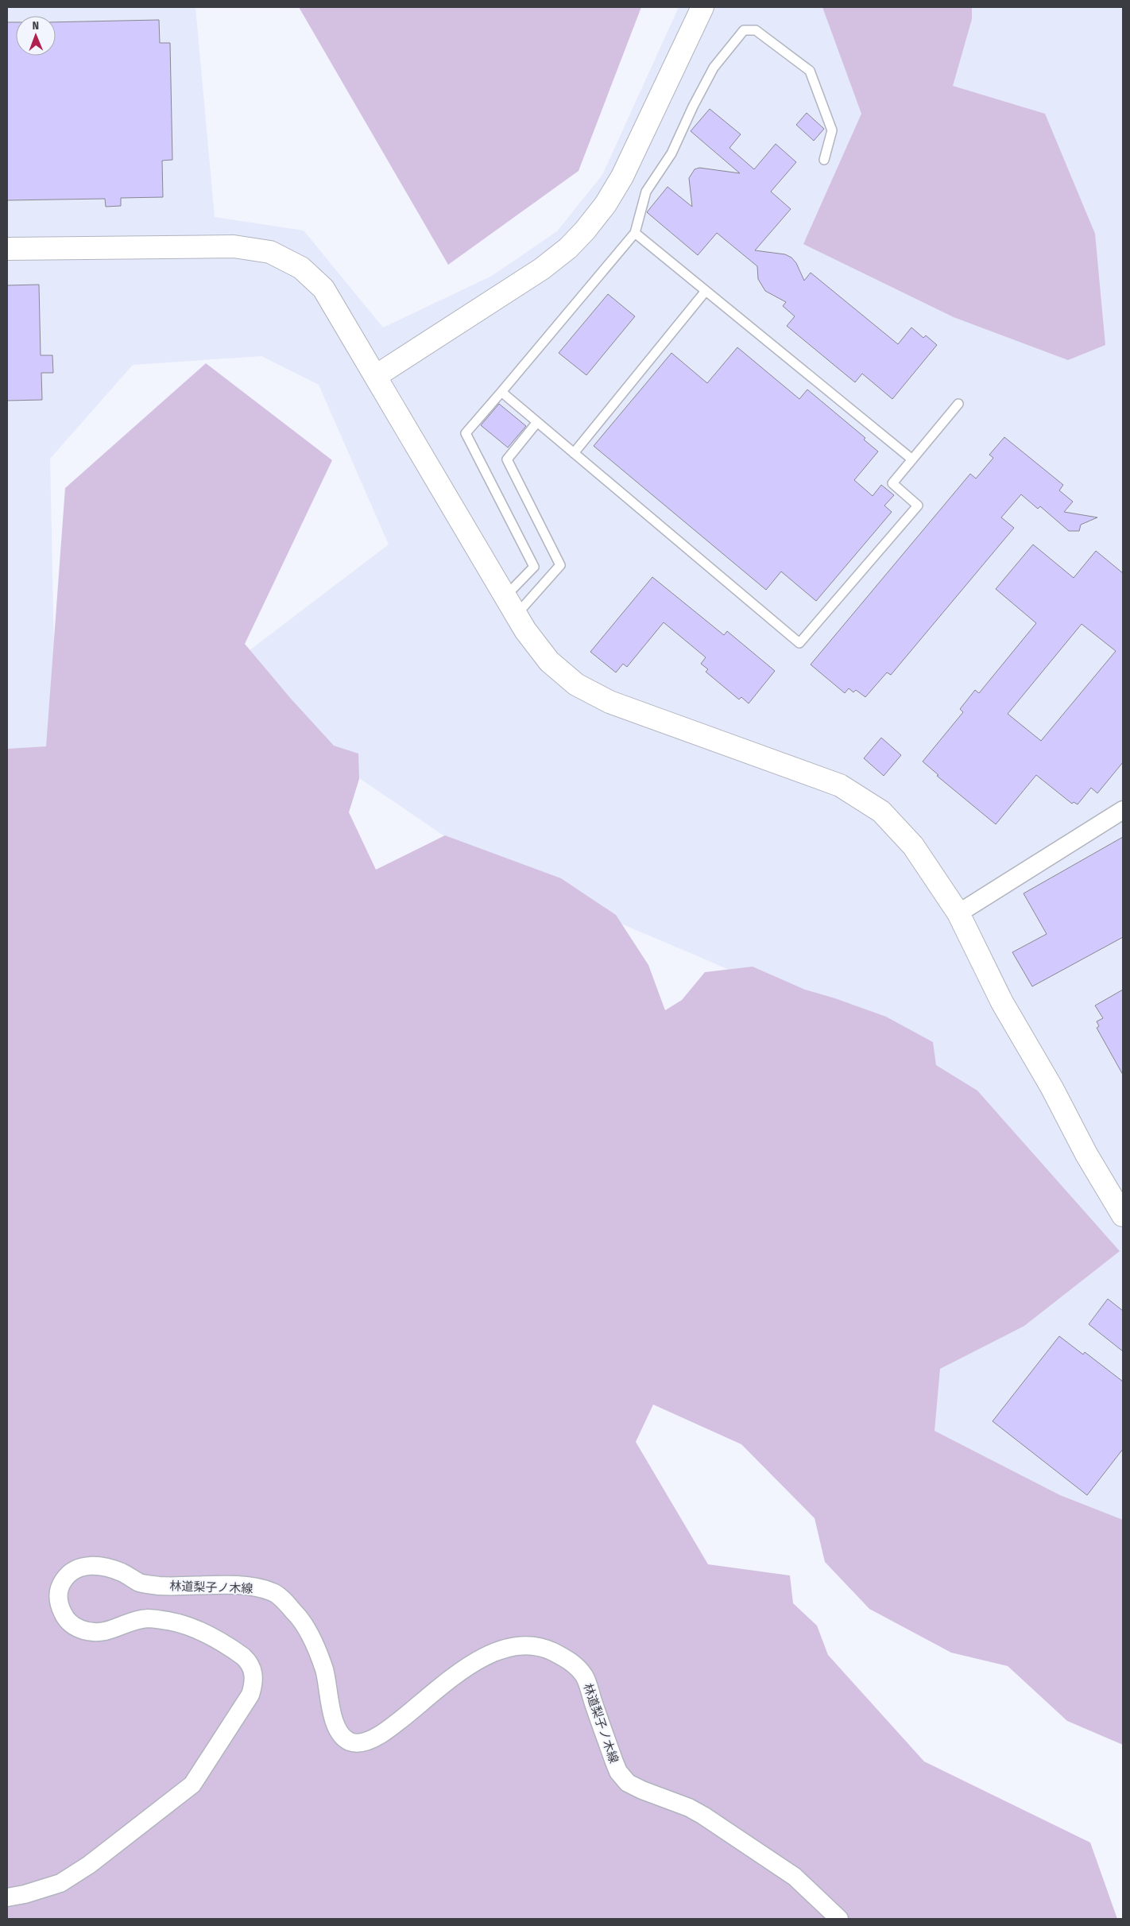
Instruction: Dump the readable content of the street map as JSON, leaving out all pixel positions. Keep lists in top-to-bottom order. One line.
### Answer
{"streets":{"street":["林道梨子ノ木線"]},"north":"top"}
